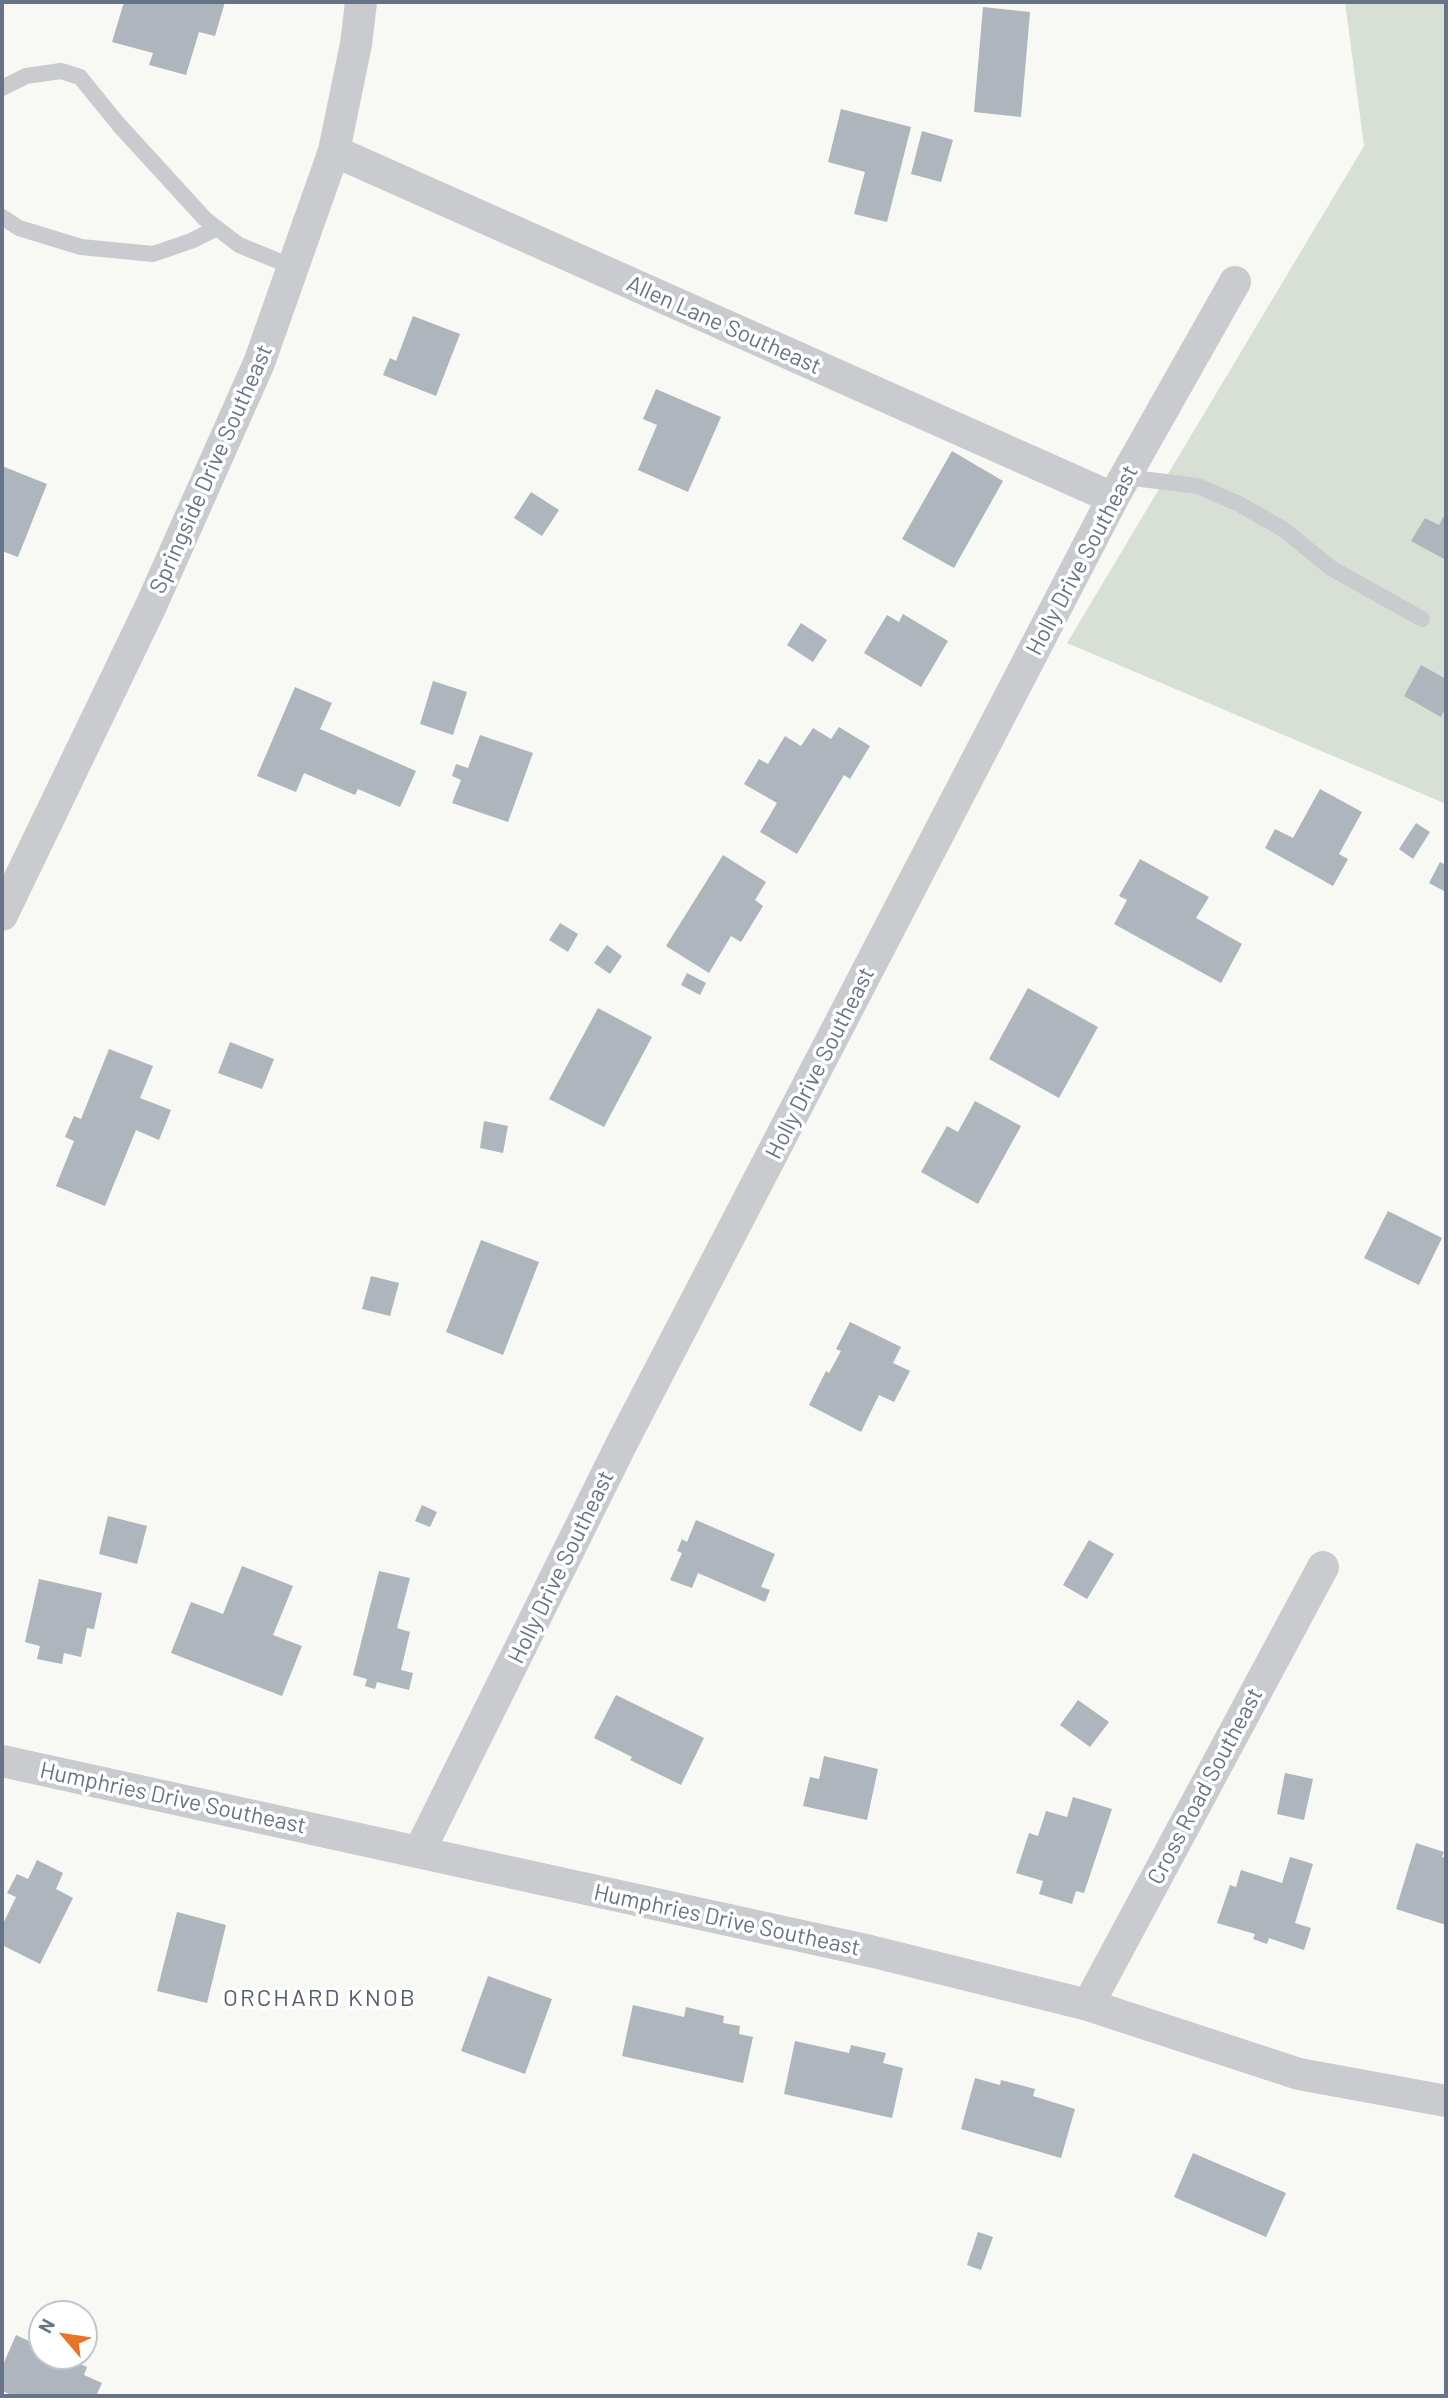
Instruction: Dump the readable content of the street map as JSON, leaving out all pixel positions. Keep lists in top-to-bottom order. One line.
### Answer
{"streets":{"street":["Allen Lane Southeast","Springside Drive Southeast","Holly Drive Southeast","Cross Road Southeast","Humphries Drive Southeast"]},"crossings":[["Allen Lane Southeast","Springside Drive Southeast"],["Allen Lane Southeast","Holly Drive Southeast"],["Holly Drive Southeast","Humphries Drive Southeast"],["Cross Road Southeast","Humphries Drive Southeast"]],"districts":["ORCHARD KNOB"],"north":"top left"}
